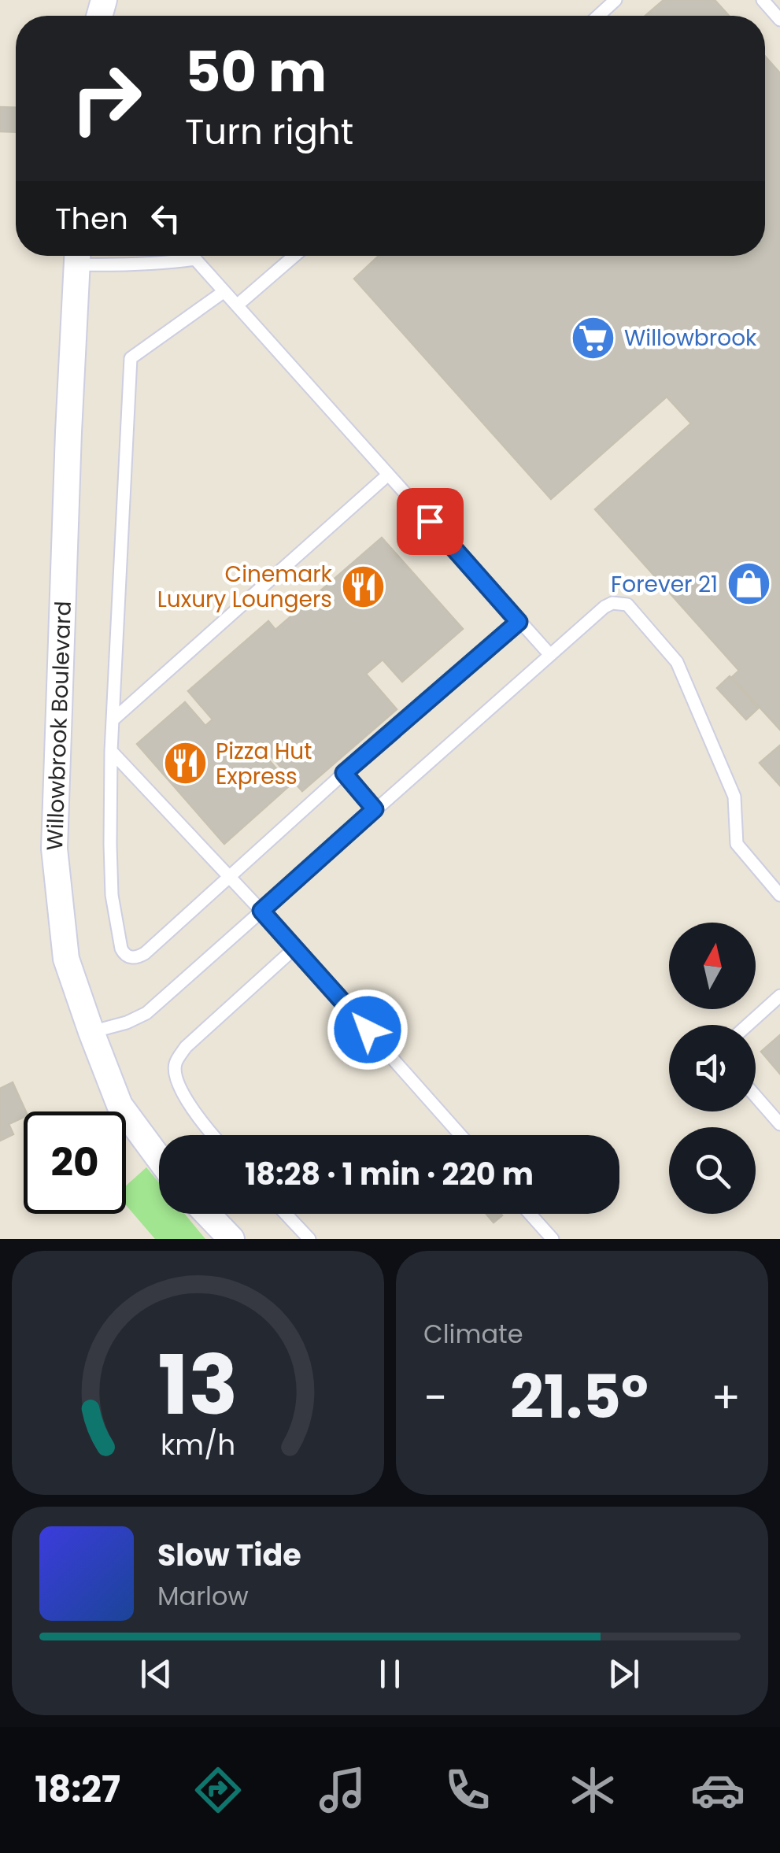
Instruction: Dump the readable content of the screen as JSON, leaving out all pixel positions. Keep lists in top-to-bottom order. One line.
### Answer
{"streets":{"street":["Willowbrook Boulevard"]},"places":{"supermarket":["Willowbrook"],"shop":["Forever 21"],"restaurant":["Cinemark Luxury Loungers","Pizza Hut Express"]},"north":"top","page":{"turn":["50 m","Turn right"],"then":"Then","limit":"20","trip":"18:28 · 1 min · 220 m","tile":"Climate","heat":["−","21.5°","+"],"song":["Slow Tide","Marlow"],"tabs":"18:27","gauge":["13","km/h"]}}
